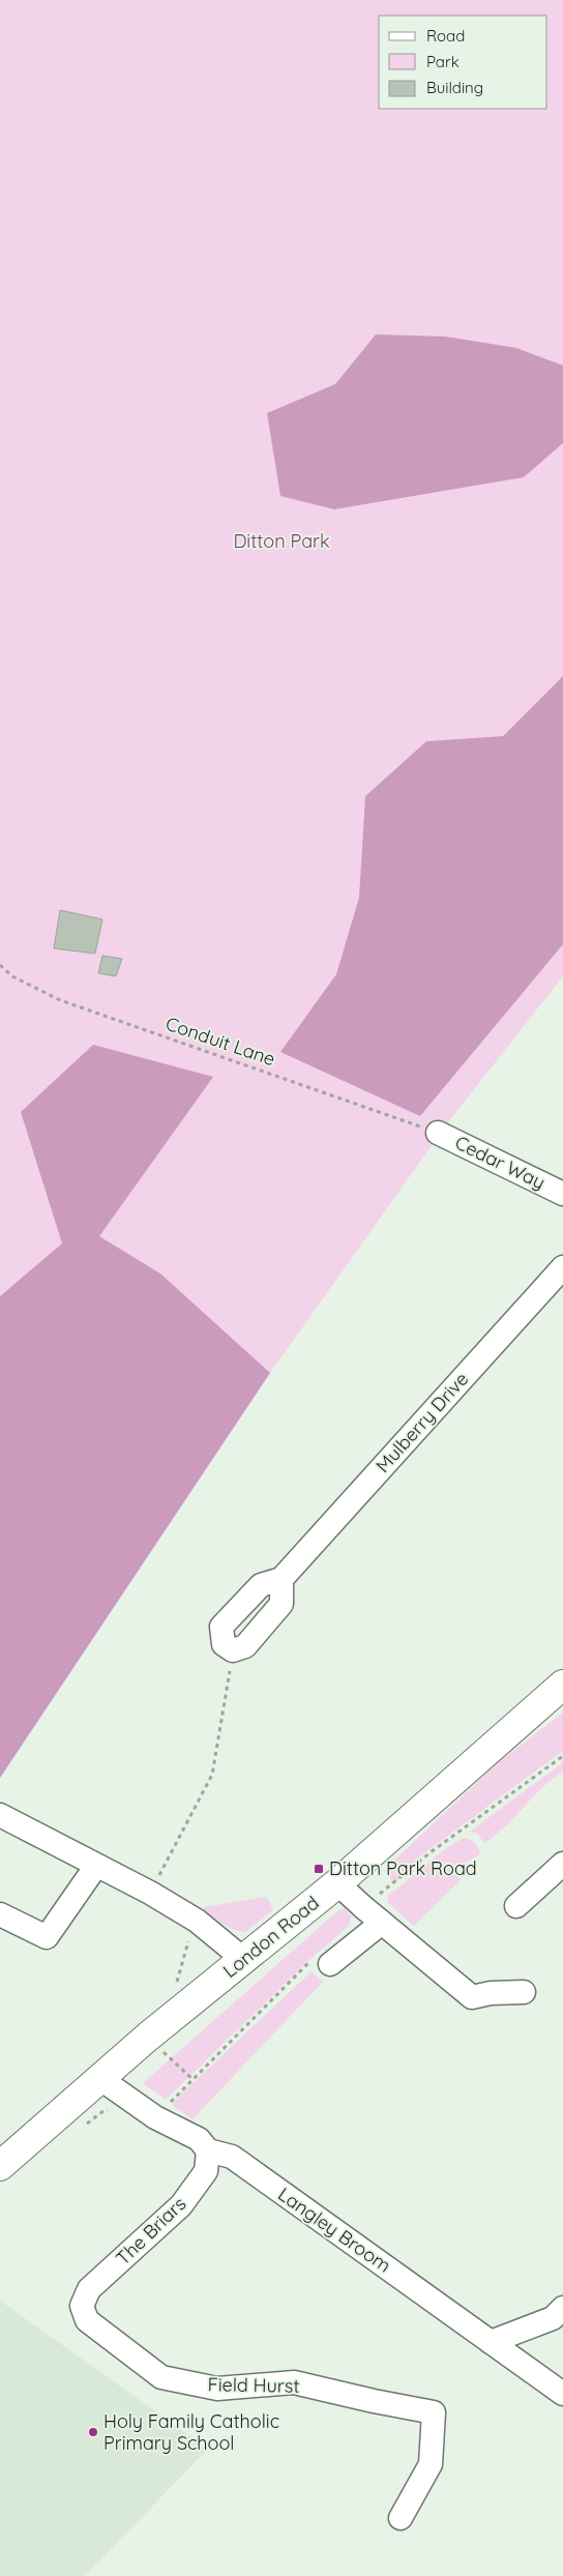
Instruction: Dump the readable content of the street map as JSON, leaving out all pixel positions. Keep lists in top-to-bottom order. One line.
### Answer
{"streets":{"main road":["London Road"],"street":["Cedar Way","Mulberry Drive","Langley Broom","The Briars","Field Hurst"],"path":["Conduit Lane"]},"crossings":[["Conduit Lane","Cedar Way"],["London Road","Langley Broom"],["Langley Broom","The Briars"],["The Briars","Field Hurst"]],"parks":["Ditton Park"],"places":{"transit":["Ditton Park Road"],"other":["Holy Family Catholic Primary School"]},"legend":["Road","Park","Building"]}
